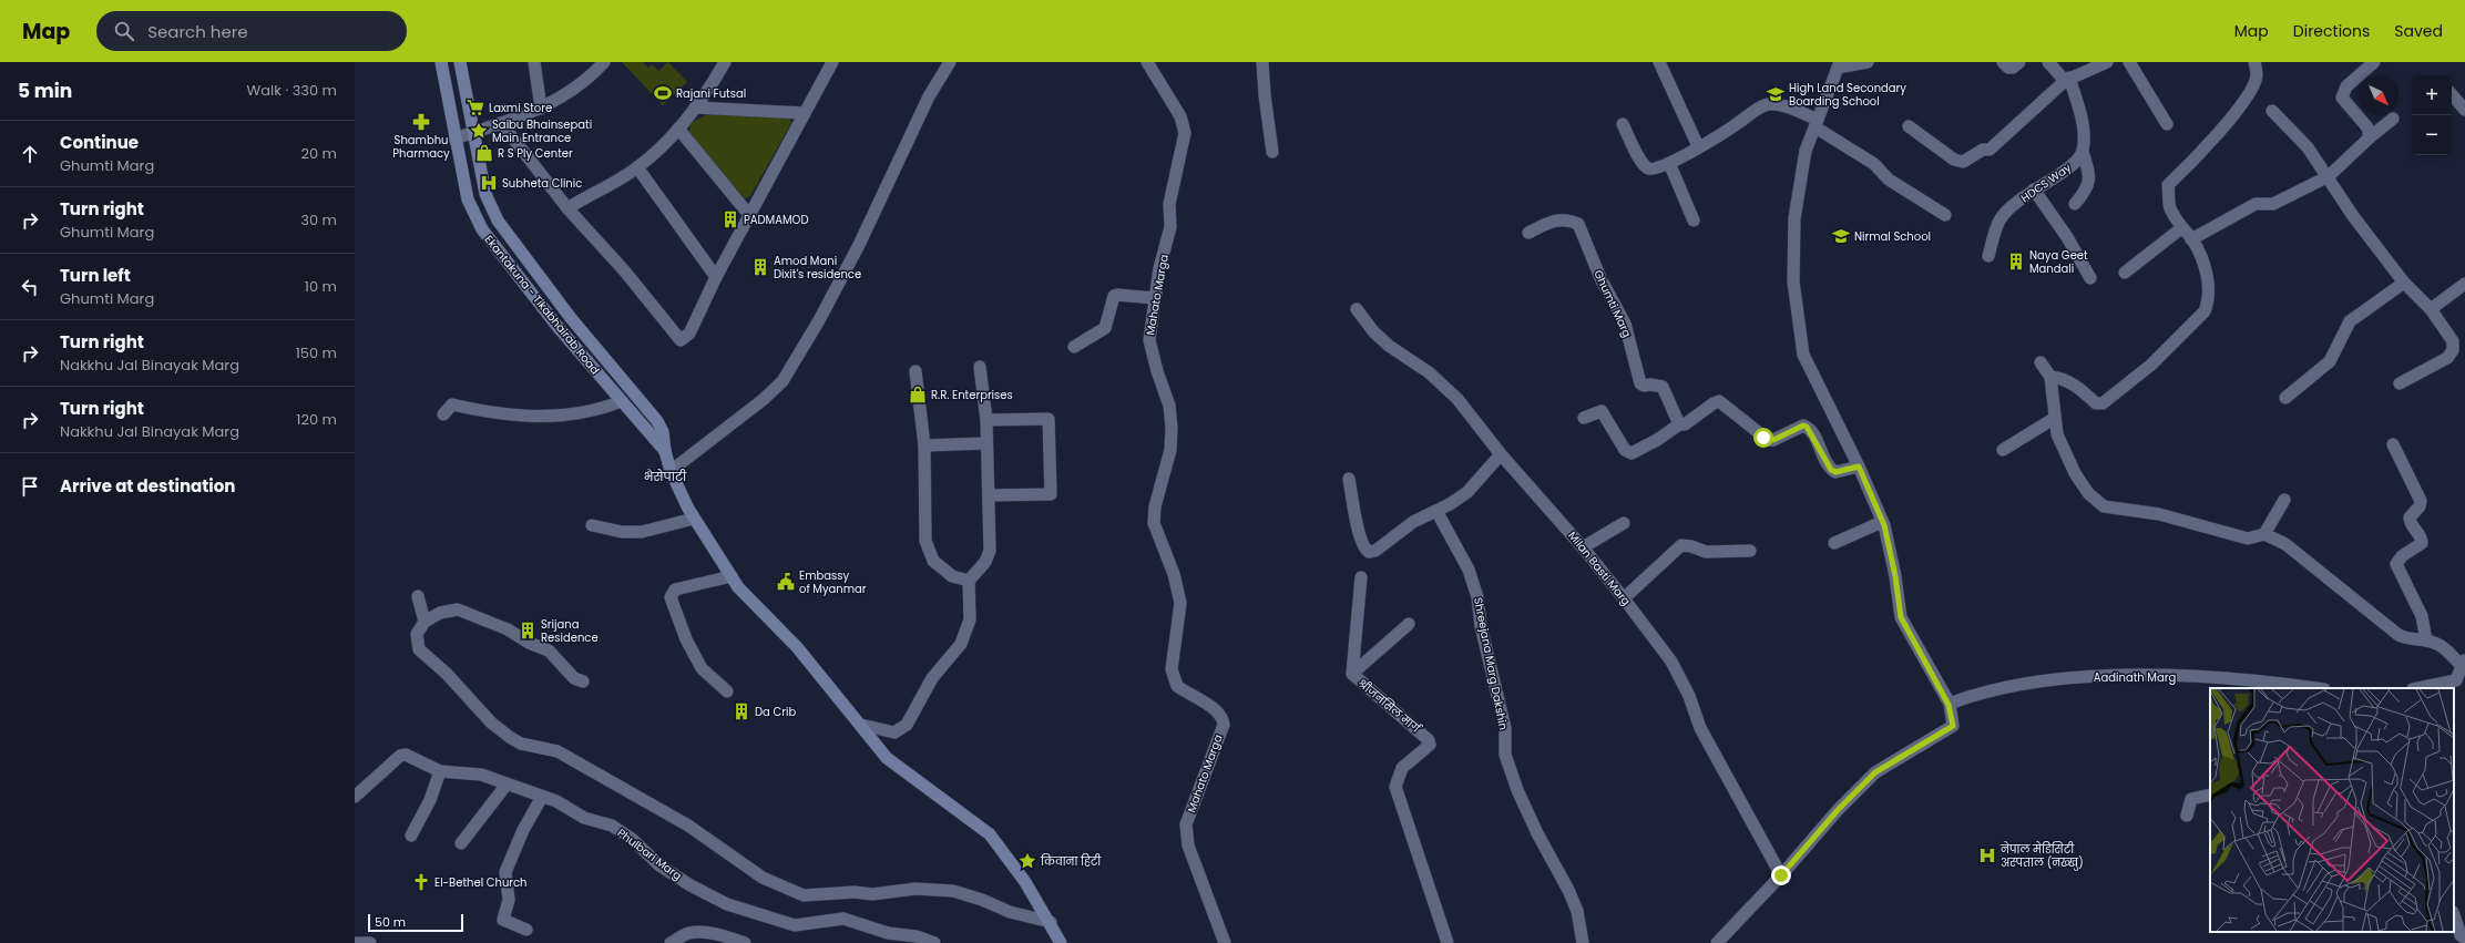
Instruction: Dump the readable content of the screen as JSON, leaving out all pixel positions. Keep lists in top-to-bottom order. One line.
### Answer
{"streets":{"main road":["Ekantakuna - Tikabhairab Road"],"street":["HDCS Way","Mahato Marga","Ghumti Marg","Milan Basti Marg","Shreejana Marg Dakshin","Aadinath Marg","श्रीजनसिल मार्ग","Phulbari Marg"]},"districts":["भैसेपाटी"],"places":{"sports":["Rajani Futsal"],"school or university":["High Land Secondary Boarding School","Nirmal School"],"supermarket":["Laxmi Store"],"pharmacy":["Shambhu Pharmacy"],"place":["Saibu Bhainsepati Main Entrance","किवाना हिटी"],"shop":["R S Ply Center","R.R. Enterprises"],"hospital":["Subheta Clinic","नेपाल मेडिसिटी अस्पताल (नख्खु)"],"building":["PADMAMOD","Naya Geet Mandali","Amod Mani Dixit's residence","Srijana Residence","Da Crib"],"public building":["Embassy of Myanmar"],"church":["El-Bethel Church"]},"scale_bar":"50 m","north":"bottom right","page":{"header":"Map","search":"Search here","nav":["Map","Directions","Saved"],"heading":["5 min","Walk · 330 m"],"map_buttons":["+","−"],"list":[["Continue","Ghumti Marg","20 m"],["Turn right","Ghumti Marg","30 m"],["Turn left","Ghumti Marg","10 m"],["Turn right","Nakkhu Jal Binayak Marg","150 m"],["Turn right","Nakkhu Jal Binayak Marg","120 m"],"Arrive at destination"],"scale":"50 m"}}
